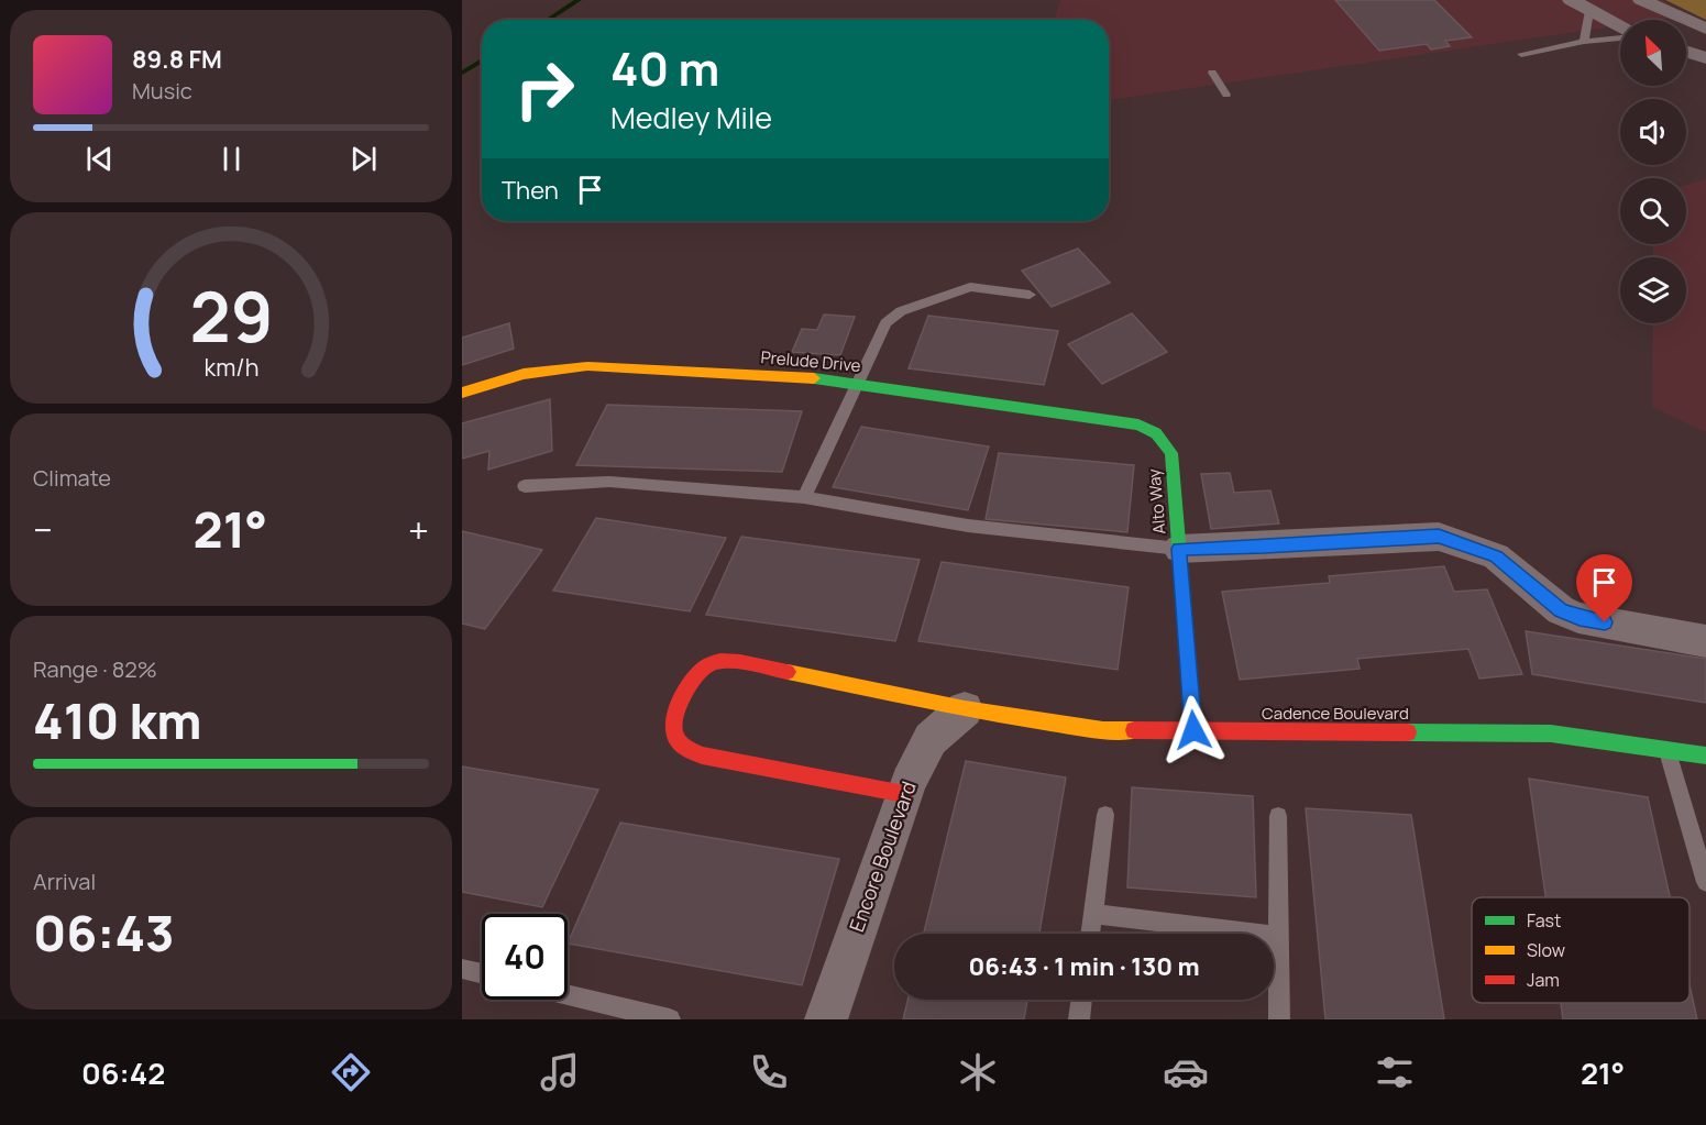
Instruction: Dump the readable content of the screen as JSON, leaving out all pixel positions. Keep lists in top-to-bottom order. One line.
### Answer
{"streets":{"street":["Prelude Drive","Alto Way","Cadence Boulevard","Encore Boulevard"]},"crossings":[["Prelude Drive","Alto Way"],["Alto Way","Cadence Boulevard"],["Cadence Boulevard","Encore Boulevard"]],"legend":["Fast","Slow","Jam"],"north":"top left","page":{"turn":["40 m","Medley Mile"],"song":["89.8 FM","Music"],"then":"Then","tile":["Climate",["Range · 82%","410 km"],["Arrival","06:43"]],"heat":["−","21°","+"],"limit":"40","trip":"06:43 · 1 min · 130 m","tabs":["06:42","21°"],"gauge":["29","km/h"]}}
